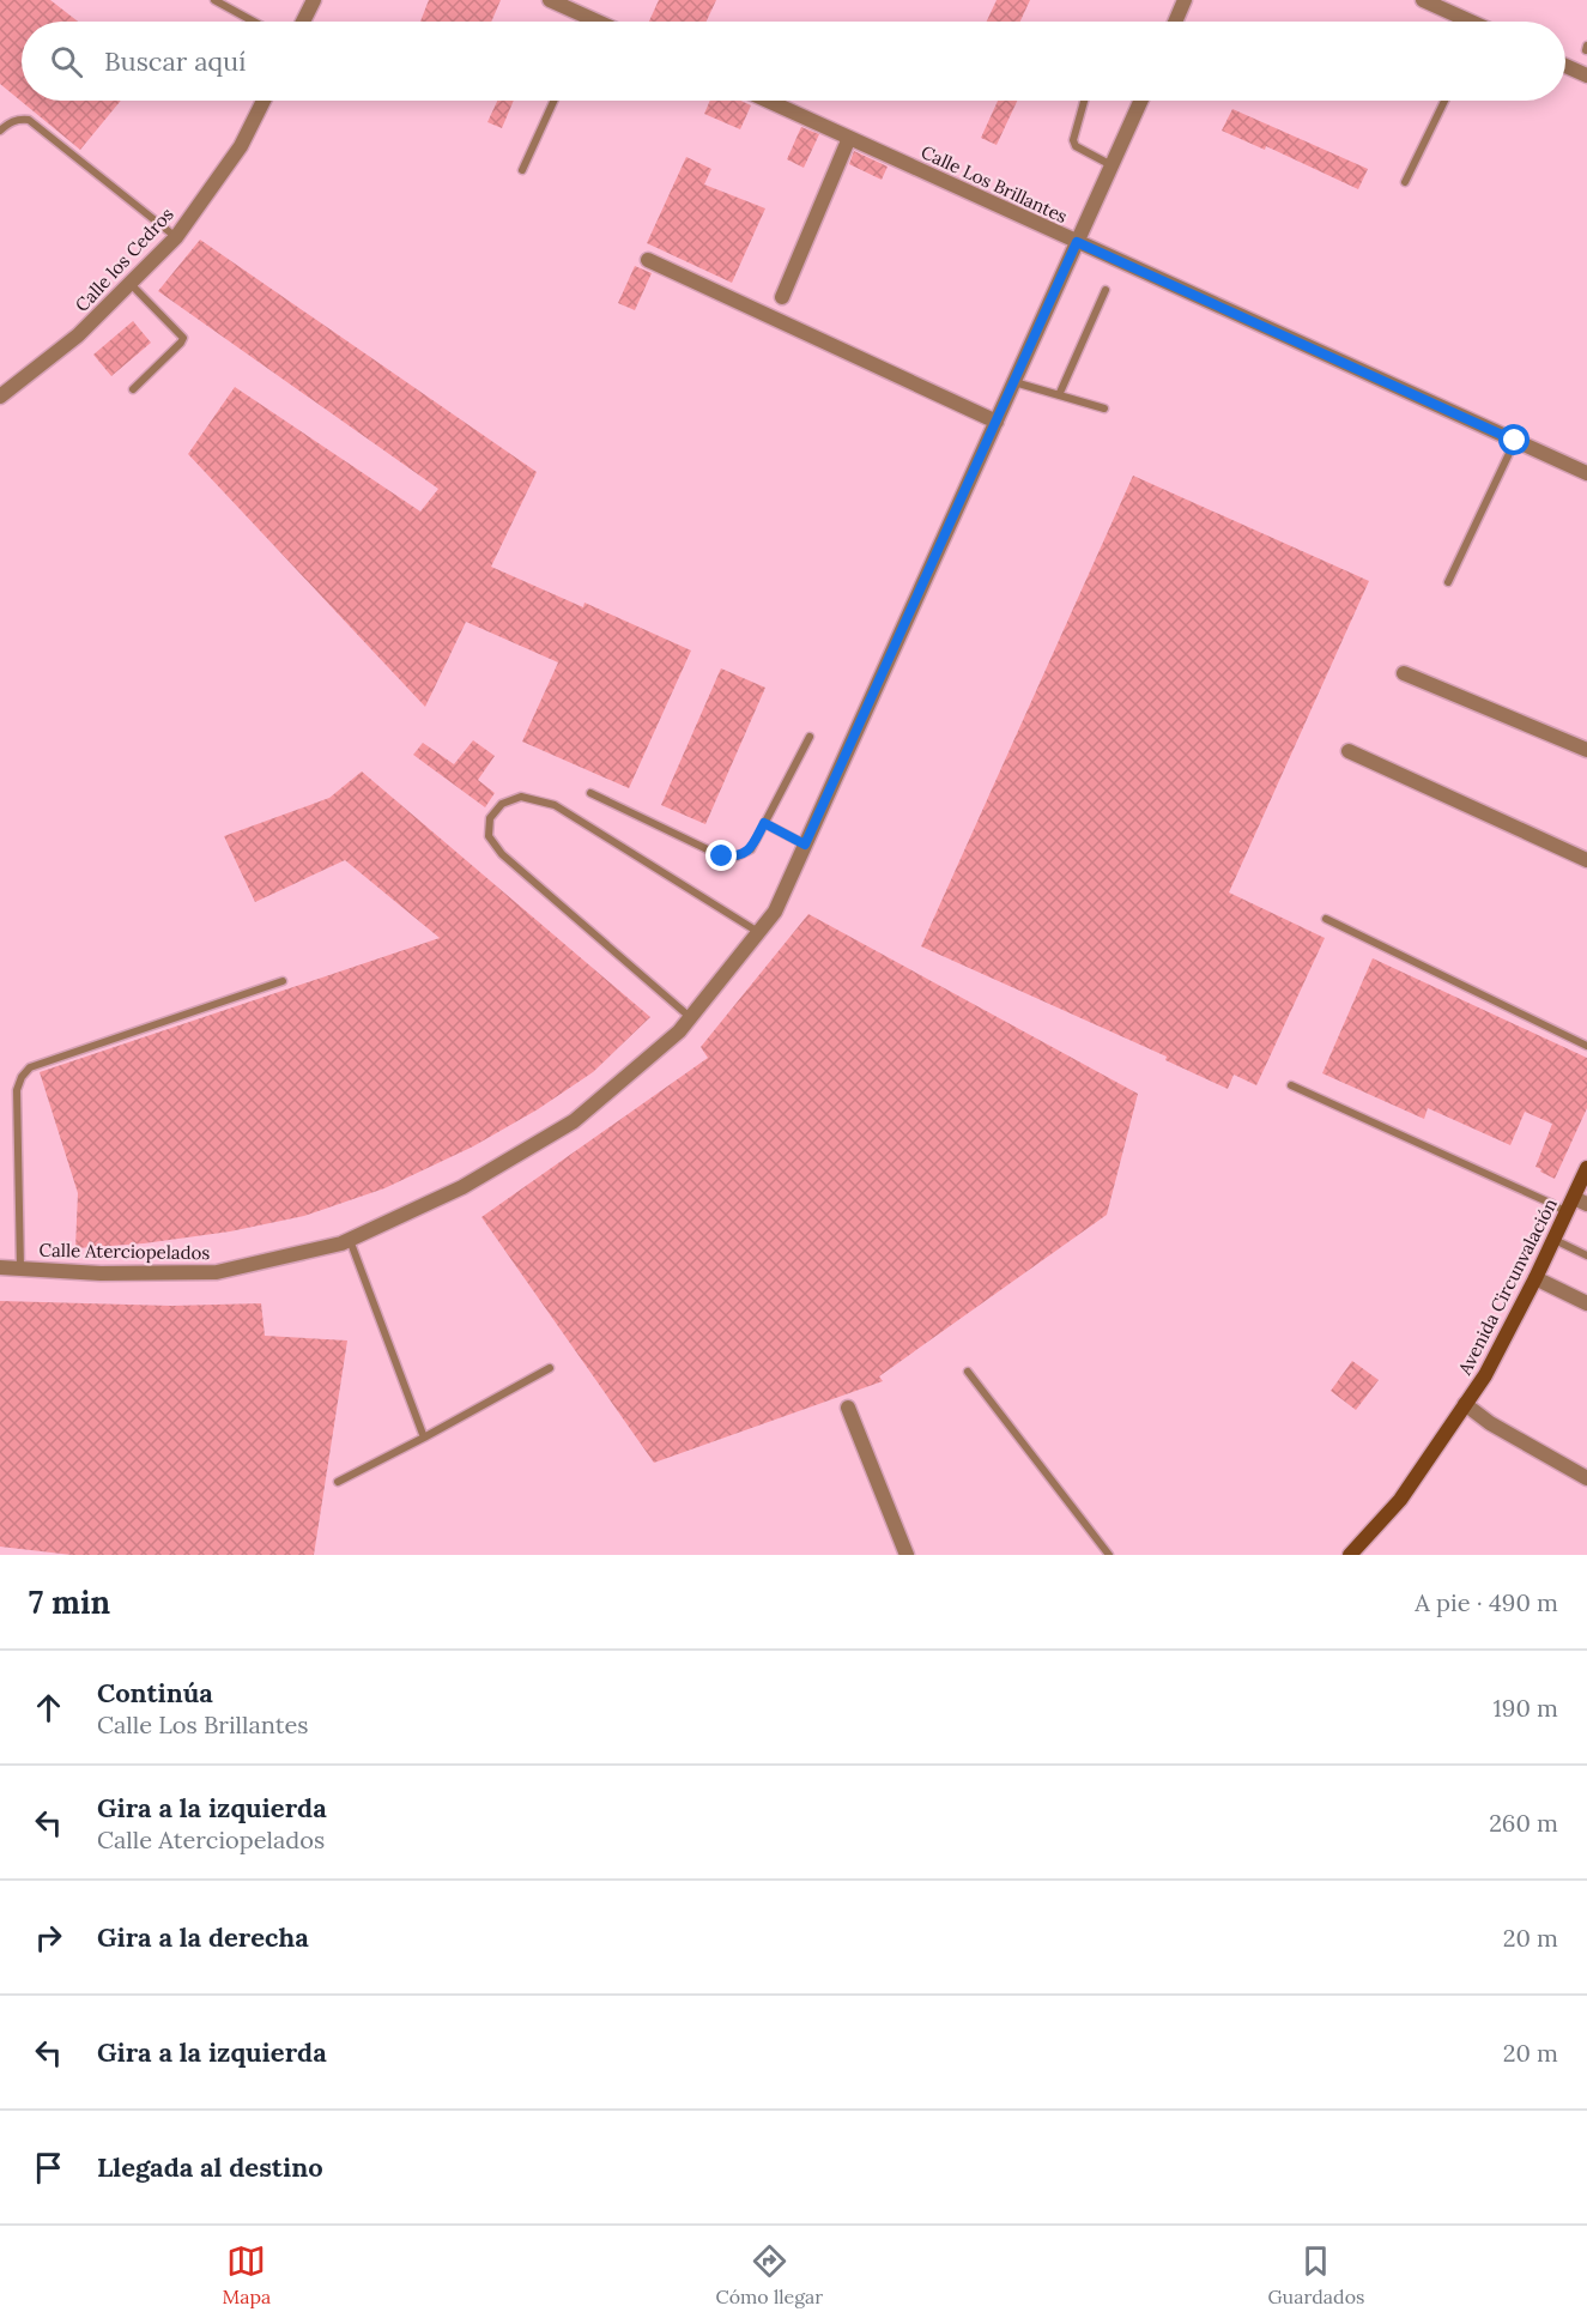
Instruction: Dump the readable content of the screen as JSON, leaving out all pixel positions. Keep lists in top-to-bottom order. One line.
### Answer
{"streets":{"street":["Calle Los Brillantes","Calle los Cedros","Calle Aterciopelados","Avenida Circunvalación"]},"crossings":[["Calle Los Brillantes","Calle Aterciopelados"]],"page":{"search":"Buscar aquí","heading":["7 min","A pie · 490 m"],"list":[["Continúa","Calle Los Brillantes","190 m"],["Gira a la izquierda","Calle Aterciopelados","260 m"],["Gira a la derecha","20 m"],["Gira a la izquierda","20 m"],"Llegada al destino"],"nav":["Mapa","Cómo llegar","Guardados"]}}
